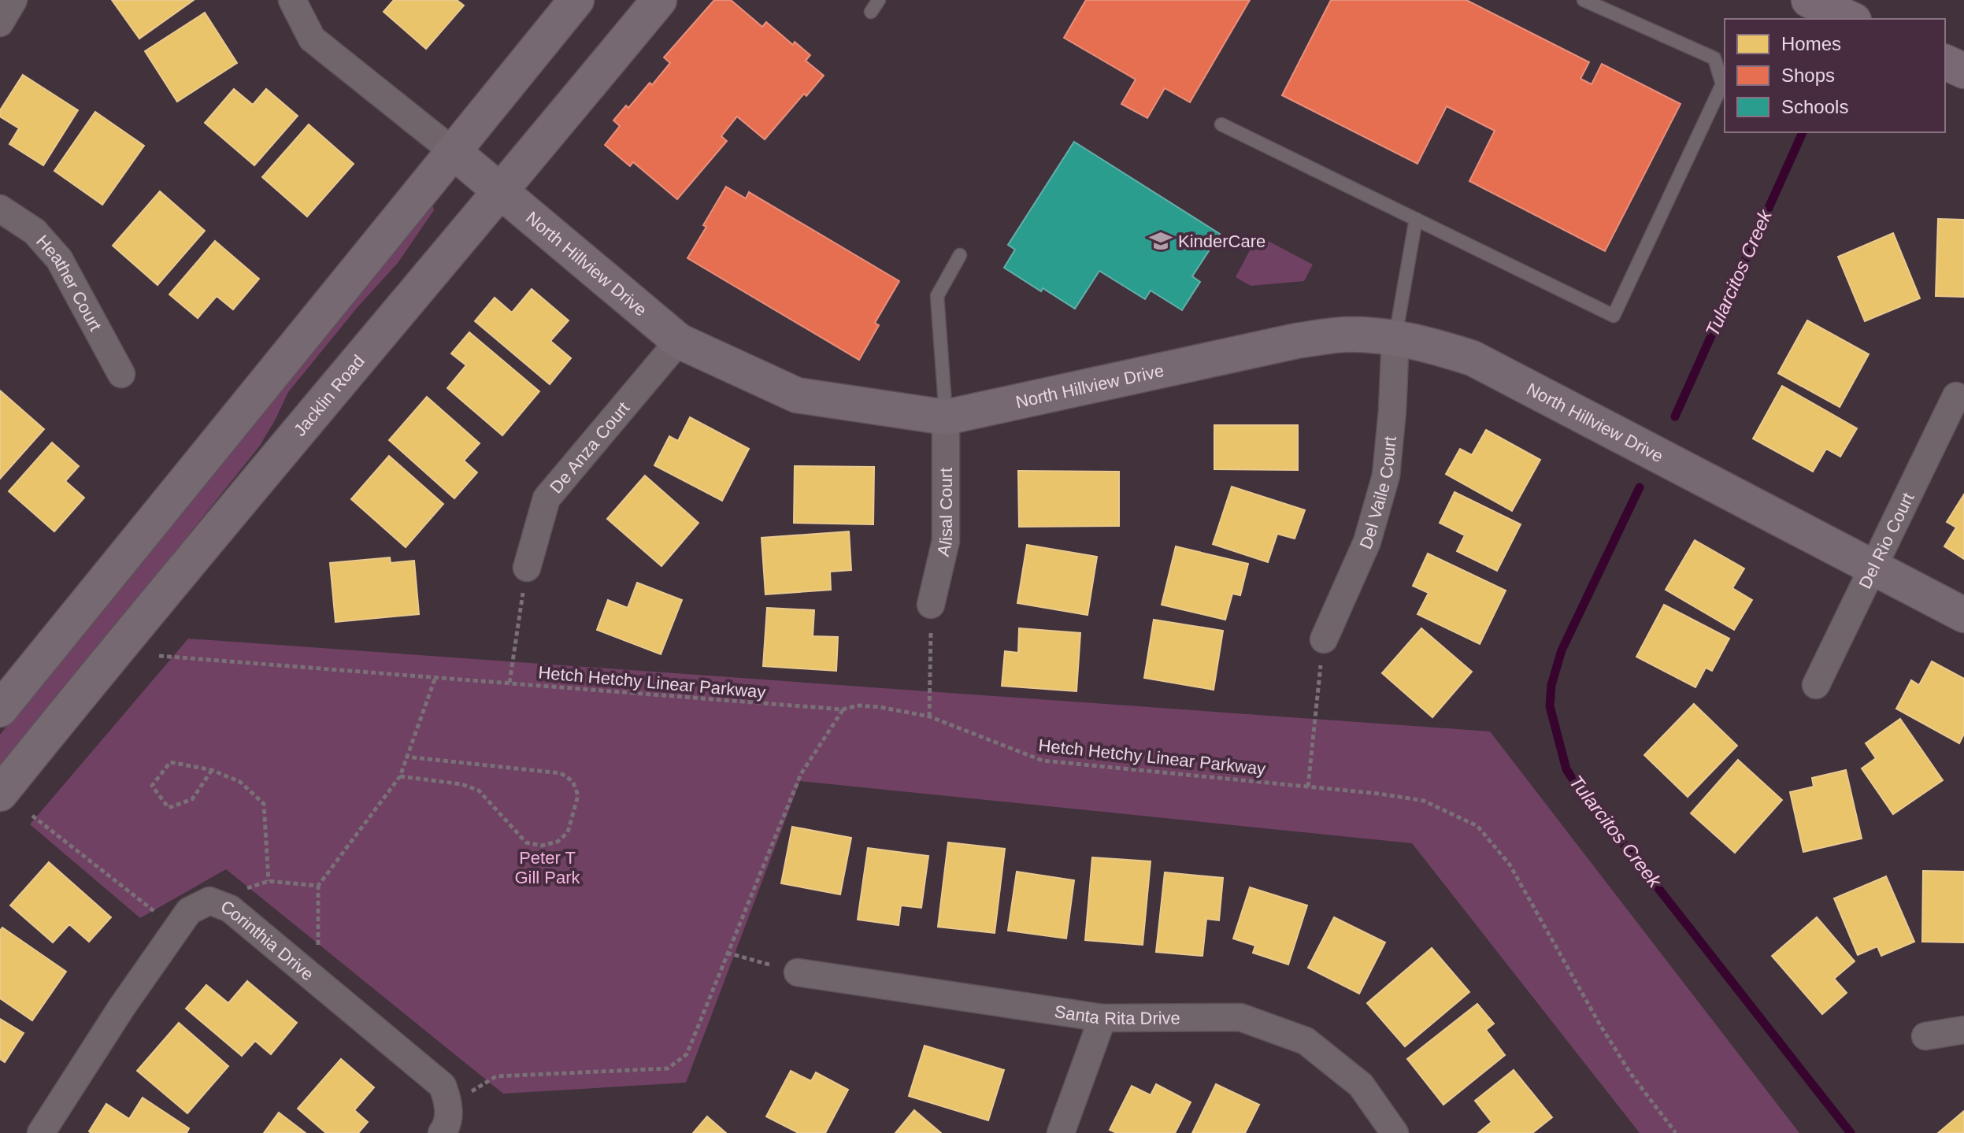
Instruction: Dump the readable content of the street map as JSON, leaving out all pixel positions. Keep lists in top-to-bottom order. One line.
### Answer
{"streets":{"main road":["North Hillview Drive","Jacklin Road"],"street":["Heather Court","De Anza Court","Del Vaile Court","Alisal Court","Del Rio Court","Corinthia Drive","Santa Rita Drive"],"path":["Hetch Hetchy Linear Parkway"]},"crossings":[["North Hillview Drive","Jacklin Road"],["North Hillview Drive","De Anza Court"],["North Hillview Drive","Del Vaile Court"],["North Hillview Drive","Alisal Court"],["North Hillview Drive","Del Rio Court"]],"water":["Tularcitos Creek"],"parks":["Peter T Gill Park"],"places":{"school or university":["KinderCare"]},"legend":["Homes","Shops","Schools"]}
